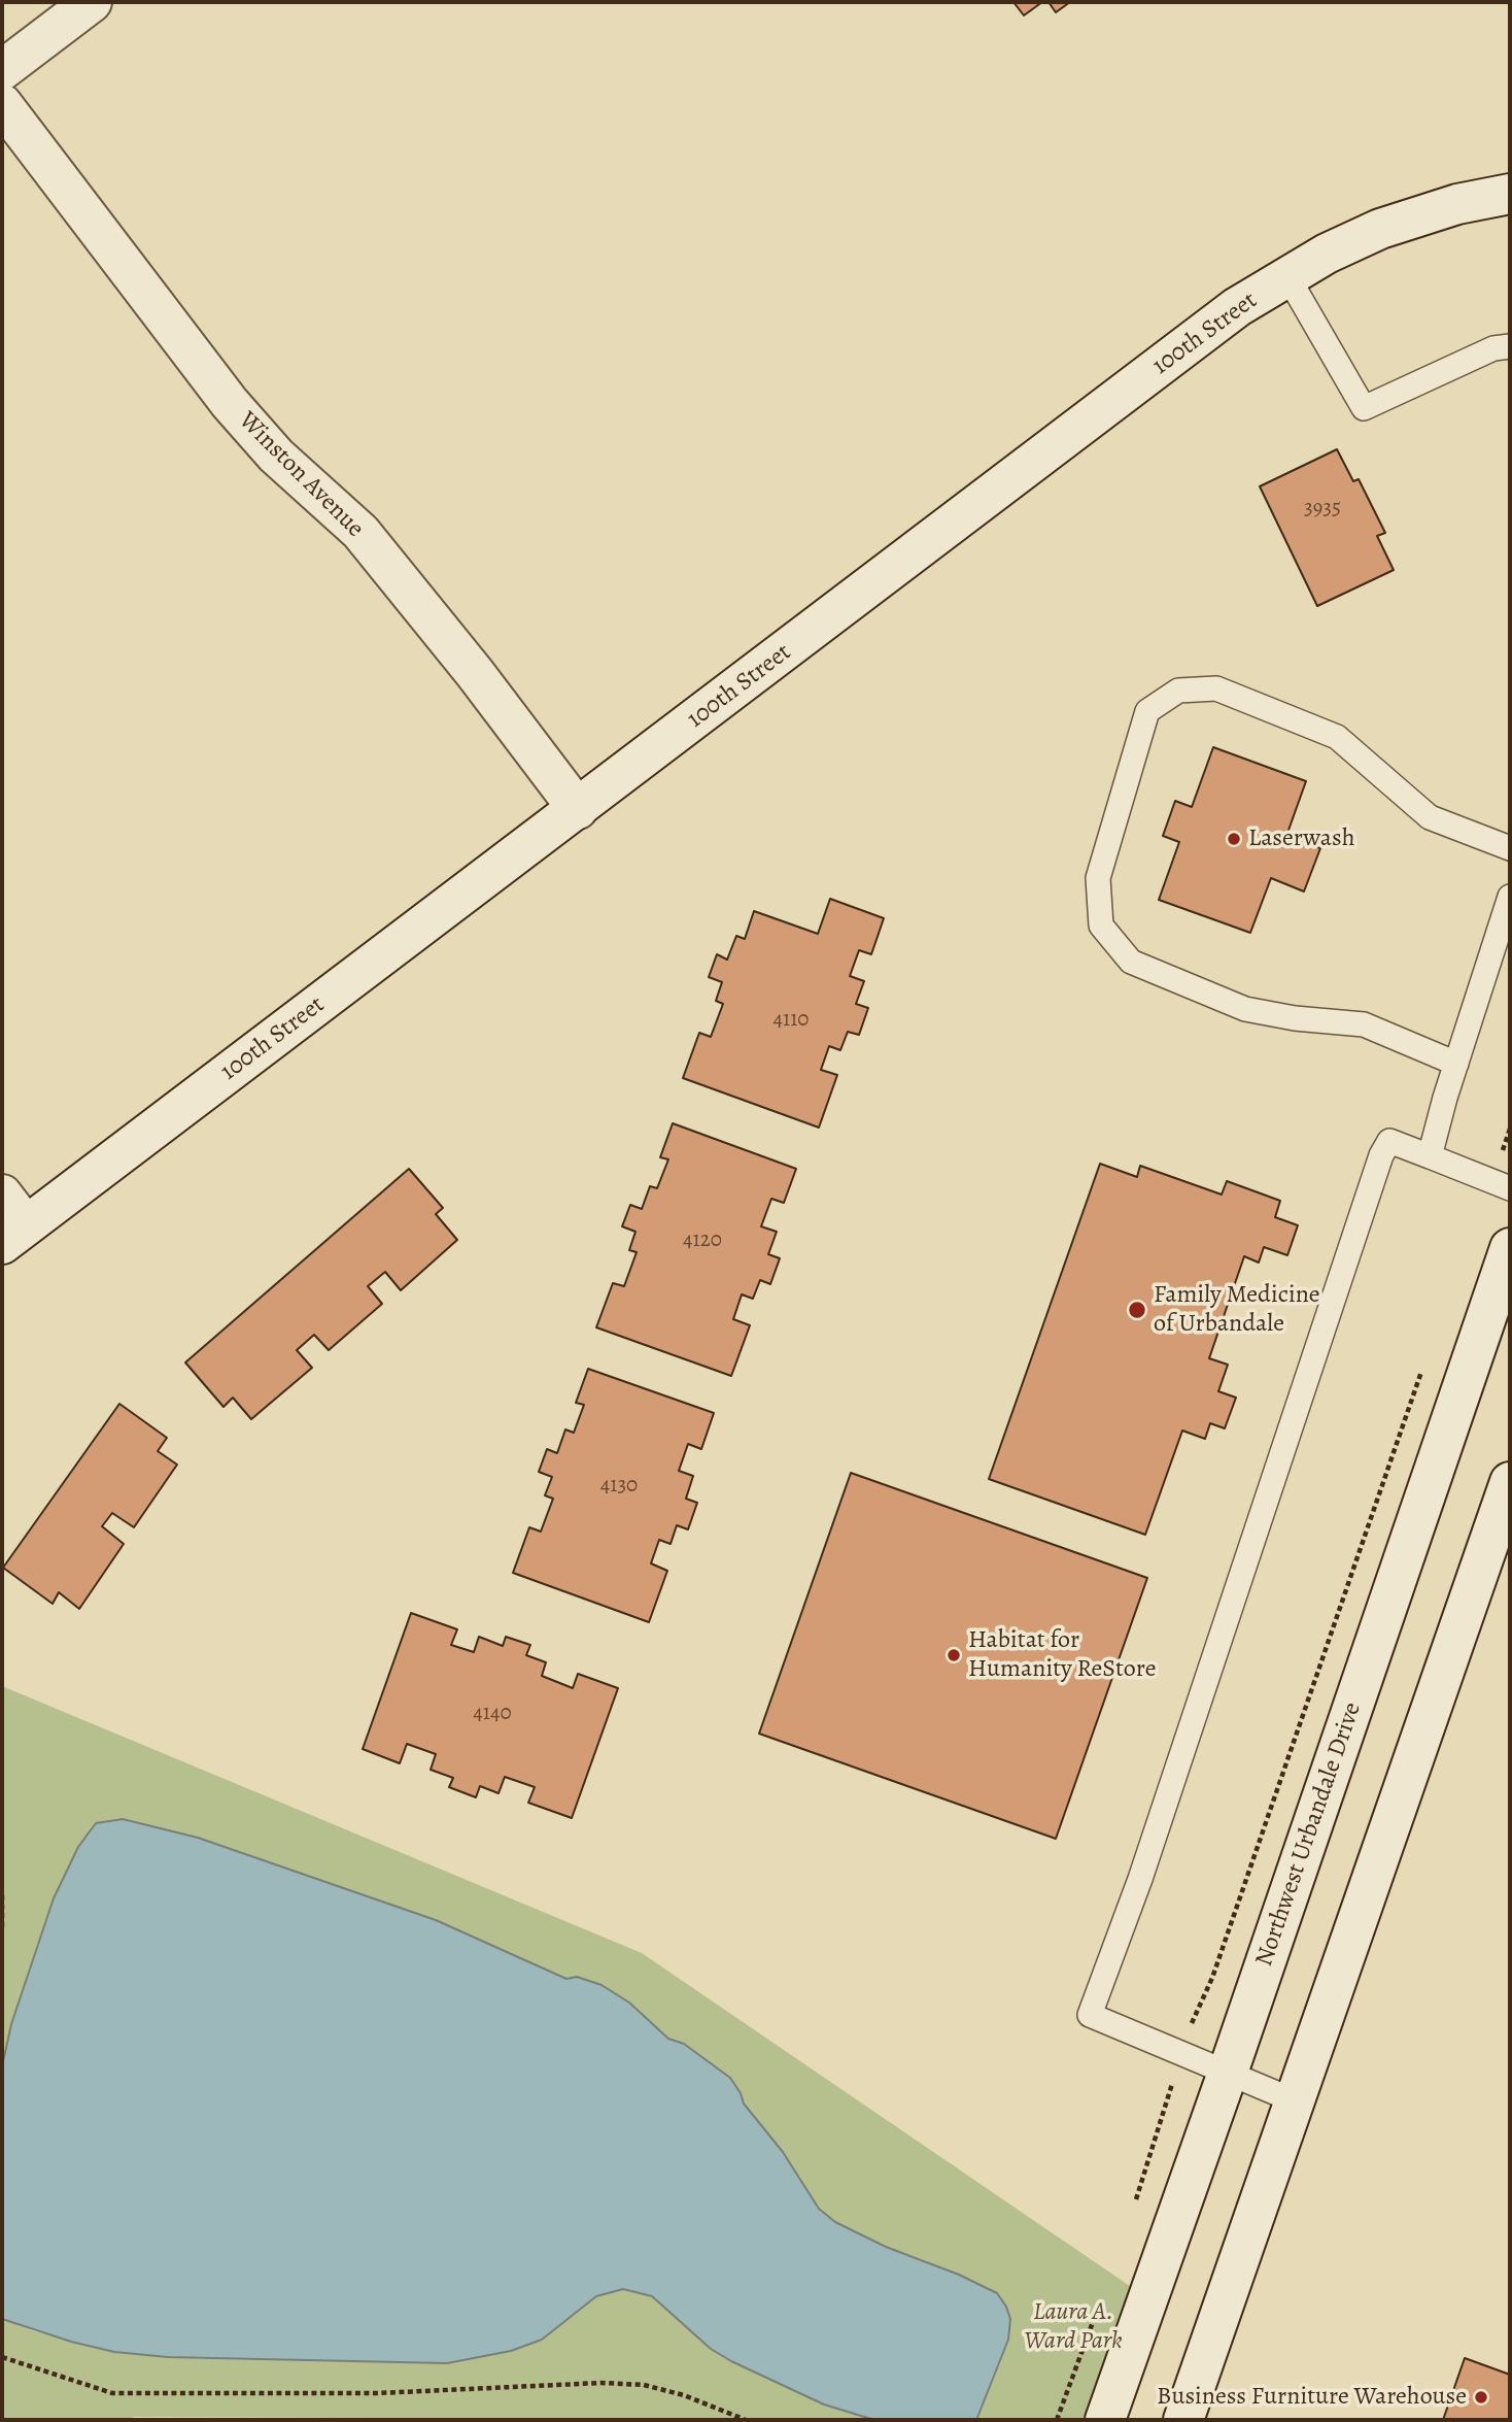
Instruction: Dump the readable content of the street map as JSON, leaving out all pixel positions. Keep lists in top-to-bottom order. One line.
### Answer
{"streets":{"street":["100th Street","Winston Avenue","Northwest Urbandale Drive"]},"crossings":[["100th Street","Winston Avenue"]],"parks":["Laura A. Ward Park"],"places":["Laserwash","Family Medicine of Urbandale","Habitat for Humanity ReStore","Business Furniture Warehouse"],"house_numbers":["3935","4110","4120","4130","4140"]}
